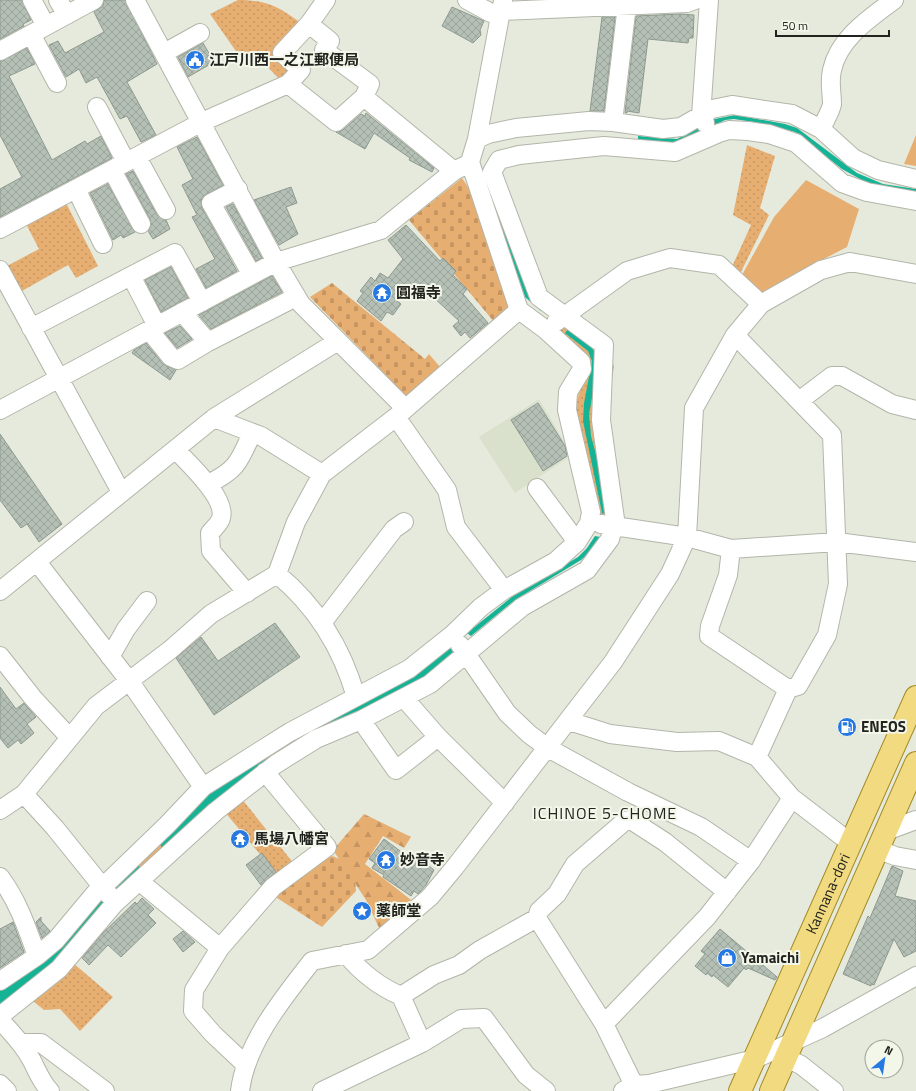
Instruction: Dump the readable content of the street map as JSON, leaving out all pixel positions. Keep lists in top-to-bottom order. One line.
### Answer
{"streets":{"main road":["Kannana-dori"]},"districts":["ICHINOE 5-CHOME"],"places":{"public building":["江戸川西一之江郵便局"],"temple":["圓福寺","馬場八幡宮","妙音寺"],"fuel station":["ENEOS"],"place":["薬師堂"],"shop":["Yamaichi"]},"scale_bar":"50 m","north":"top right"}
